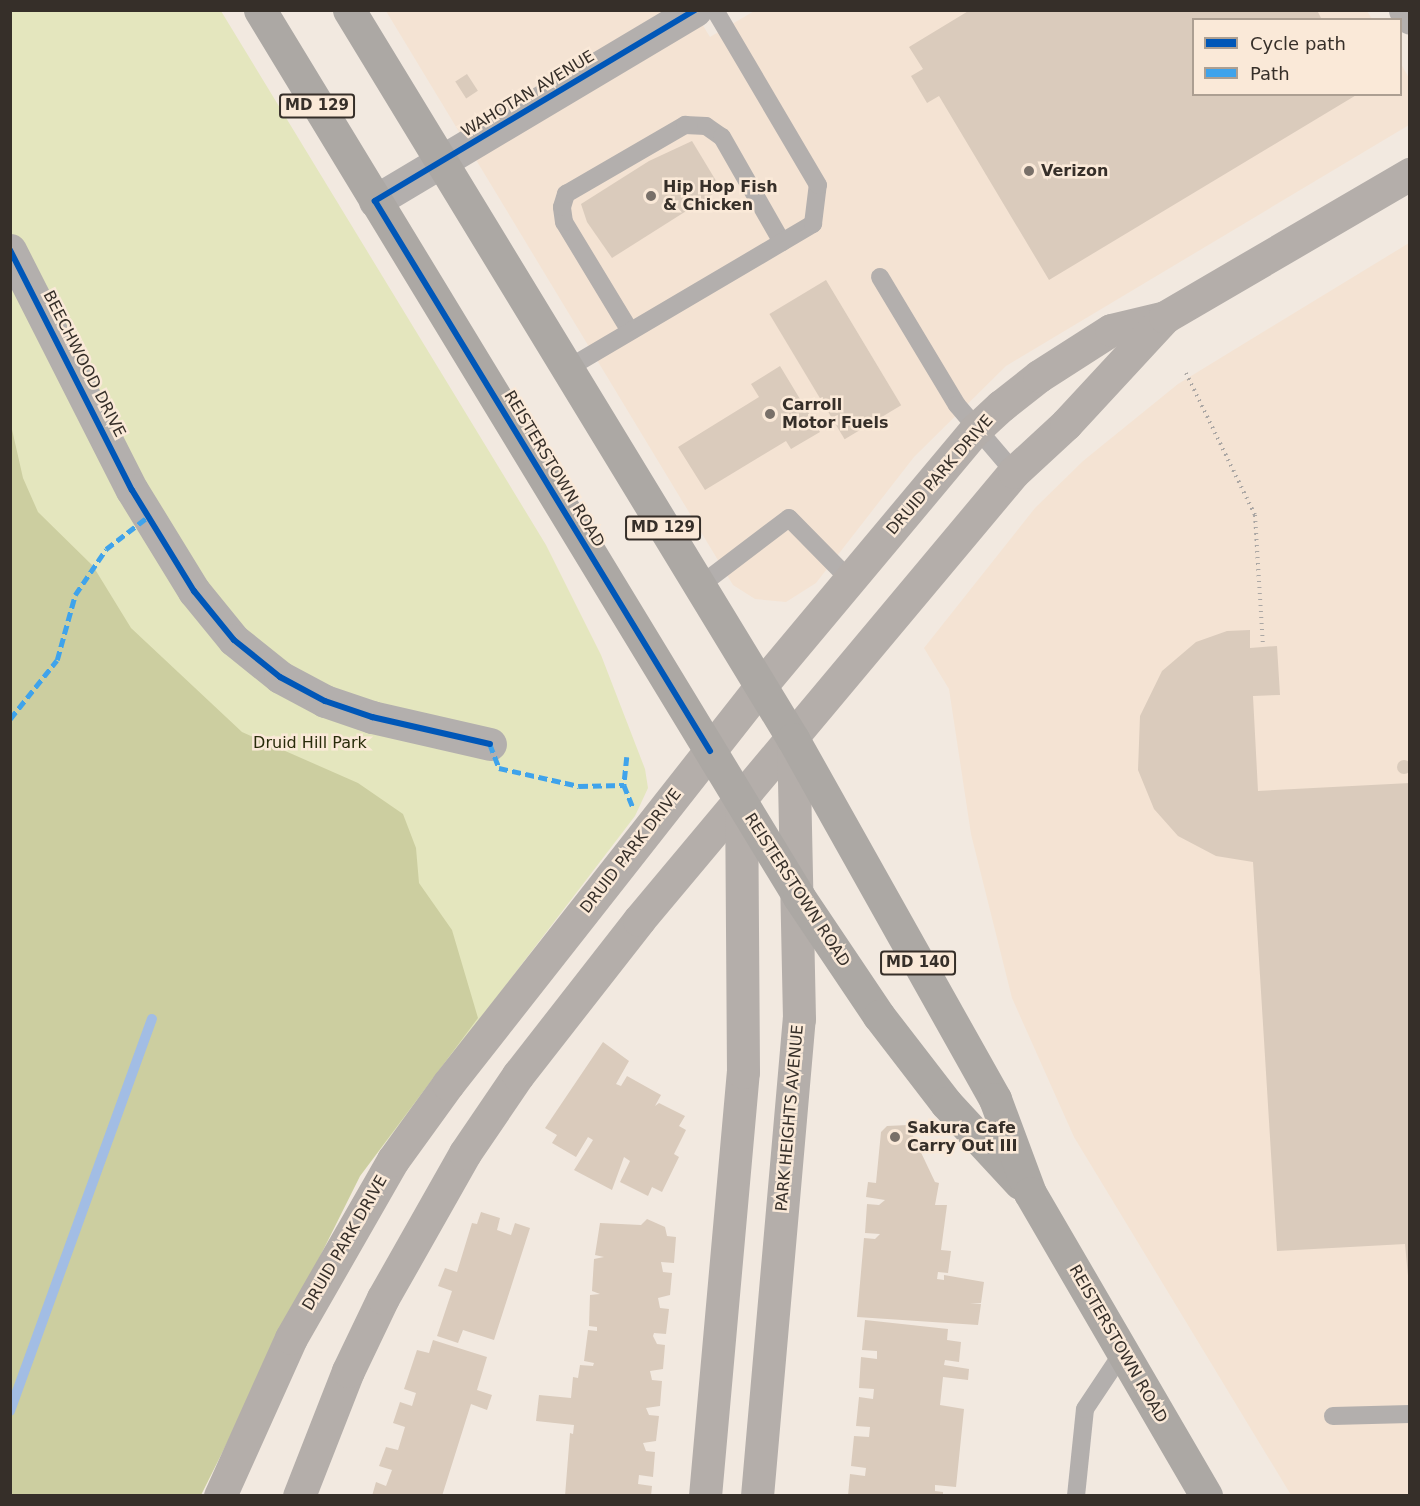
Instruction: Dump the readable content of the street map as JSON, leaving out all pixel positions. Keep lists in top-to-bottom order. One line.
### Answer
{"streets":{"main road":["MD 129","REISTERSTOWN ROAD","DRUID PARK DRIVE","MD 140","PARK HEIGHTS AVENUE"],"street":["WAHOTAN AVENUE","BEECHWOOD DRIVE"]},"crossings":[["WAHOTAN AVENUE","REISTERSTOWN ROAD"],["REISTERSTOWN ROAD","DRUID PARK DRIVE"],["REISTERSTOWN ROAD","PARK HEIGHTS AVENUE"],["DRUID PARK DRIVE","PARK HEIGHTS AVENUE"]],"parks":["Druid Hill Park"],"places":["Verizon","Hip Hop Fish & Chicken","Carroll Motor Fuels","Sakura Cafe Carry Out III"],"legend":["Cycle path","Path"]}
